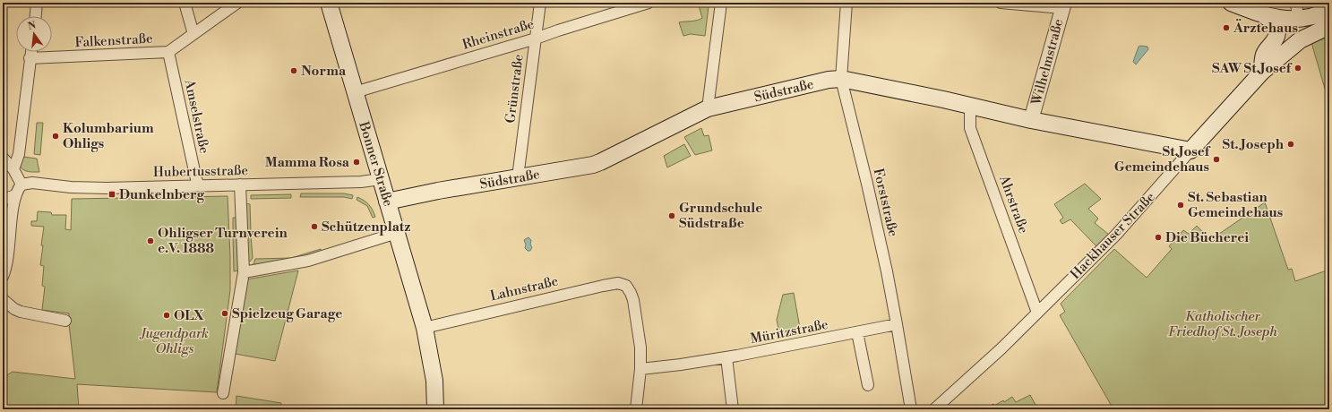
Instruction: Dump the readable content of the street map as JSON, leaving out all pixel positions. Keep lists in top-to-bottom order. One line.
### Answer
{"streets":{"main road":["Südstraße","Bonner Straße","Hackhauser Straße"],"street":["Rheinstraße","Falkenstraße","Wilhelmstraße","Grünstraße","Amselstraße","Hubertusstraße","Forststraße","Ahrstraße","Lahnstraße","Müritzstraße"]},"crossings":[["Rheinstraße","Grünstraße"],["Rheinstraße","Bonner Straße"],["Falkenstraße","Amselstraße"],["Wilhelmstraße","Südstraße"],["Grünstraße","Südstraße"],["Südstraße","Bonner Straße"],["Südstraße","Forststraße"],["Südstraße","Ahrstraße"],["Südstraße","Hackhauser Straße"],["Amselstraße","Hubertusstraße"],["Bonner Straße","Hubertusstraße"],["Bonner Straße","Lahnstraße"],["Forststraße","Müritzstraße"],["Ahrstraße","Hackhauser Straße"],["Lahnstraße","Müritzstraße"]],"parks":["Katholischer Friedhof St. Joseph","Jugendpark Ohligs"],"places":{"other":["Ärztehaus","SAW St.Josef","Norma","Kolumbarium Ohligs","St. Joseph","St.Josef Gemeindehaus","Mamma Rosa","St. Sebastian Gemeindehaus","Grundschule Südstraße","Schützenplatz","Die Bücherei","Ohligser Turnverein e.V. 1888","Spielzeug Garage","OLX"],"transit":["Dunkelnberg"]},"north":"top"}
